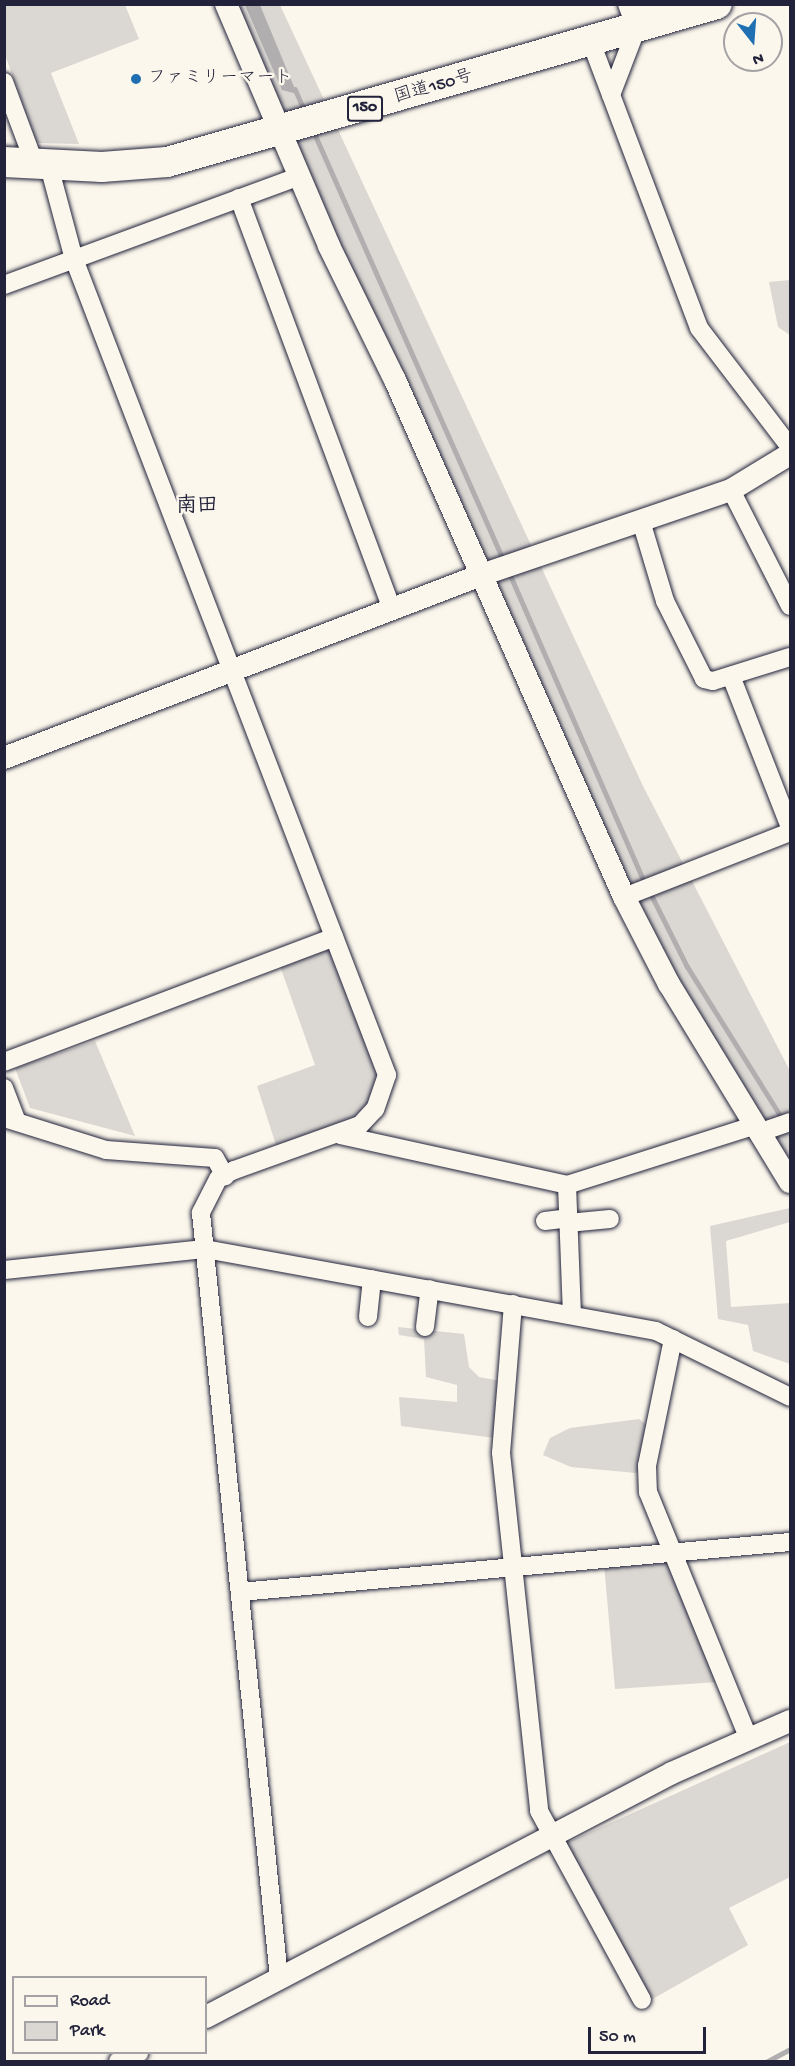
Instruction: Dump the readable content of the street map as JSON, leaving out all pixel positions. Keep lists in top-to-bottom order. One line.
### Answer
{"streets":{"highway":["国道150号","150"]},"districts":["南田"],"places":["ファミリーマート"],"legend":["Road","Park"],"scale_bar":"50 m","north":"bottom"}
